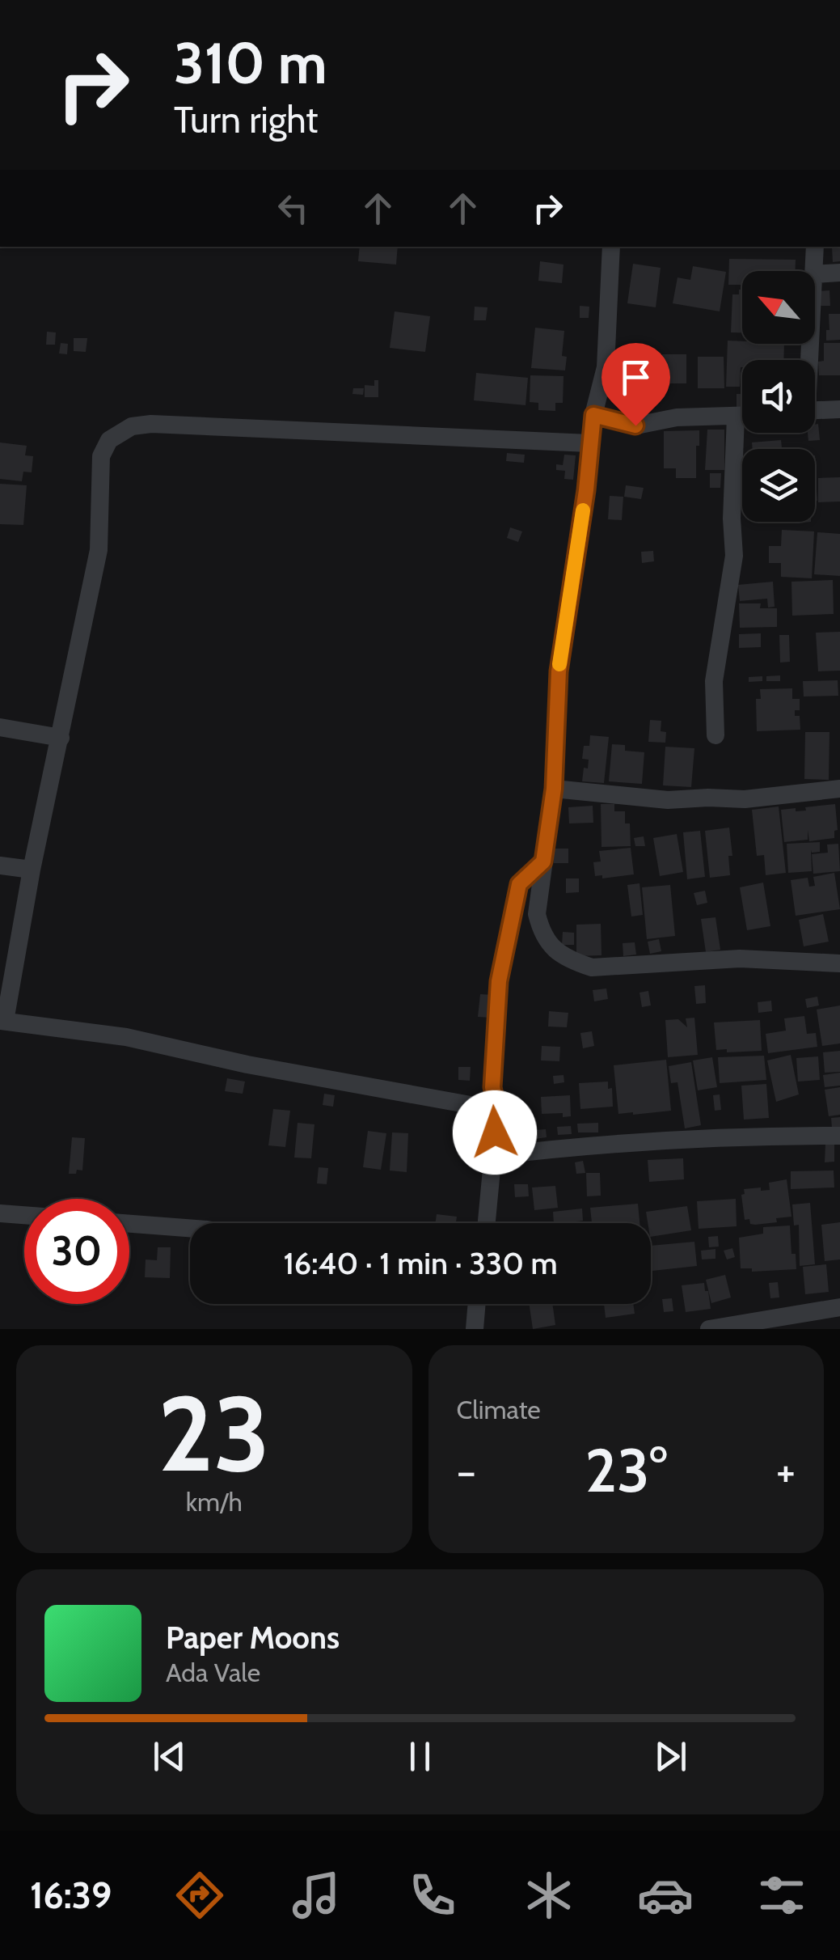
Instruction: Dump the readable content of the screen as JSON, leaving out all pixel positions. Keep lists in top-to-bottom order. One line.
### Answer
{"north":"top left","page":{"turn":["310 m","Turn right"],"limit":"30","trip":"16:40 · 1 min · 330 m","tile":[["23","km/h"],"Climate"],"heat":["−","23°","+"],"song":["Paper Moons","Ada Vale"],"tabs":"16:39"}}
